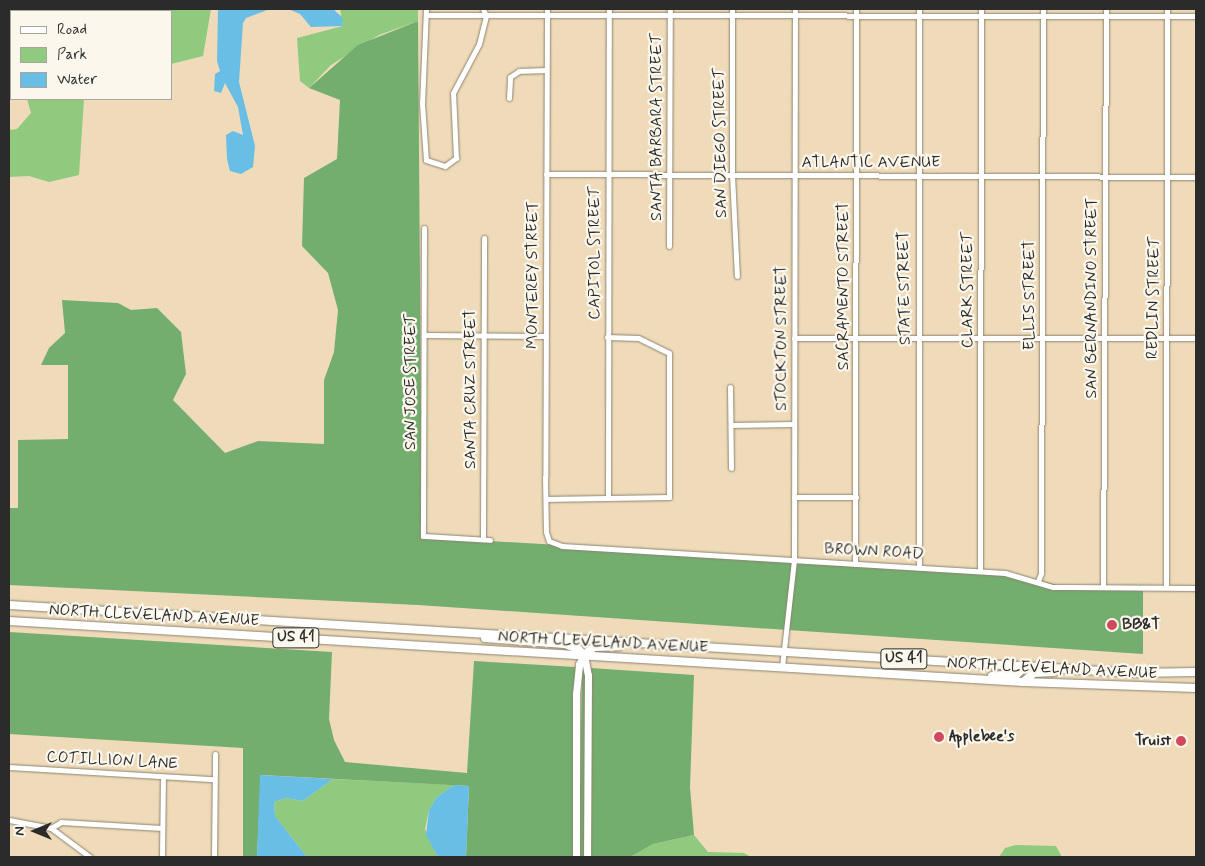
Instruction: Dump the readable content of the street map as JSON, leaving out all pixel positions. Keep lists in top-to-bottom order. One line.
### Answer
{"streets":{"main road":["NORTH CLEVELAND AVENUE","US 41"],"street":["SANTA BARBARA STREET","SAN DIEGO STREET","ATLANTIC AVENUE","CAPITOL STREET","MONTEREY STREET","SACRAMENTO STREET","STATE STREET","CLARK STREET","ELLIS STREET","SAN BERNANDINO STREET","REDLIN STREET","STOCKTON STREET","SAN JOSE STREET","SANTA CRUZ STREET","BROWN ROAD","COTILLION LANE"]},"crossings":[["SANTA BARBARA STREET","ATLANTIC AVENUE"],["SAN DIEGO STREET","ATLANTIC AVENUE"],["ATLANTIC AVENUE","CAPITOL STREET"],["ATLANTIC AVENUE","MONTEREY STREET"],["ATLANTIC AVENUE","SACRAMENTO STREET"],["ATLANTIC AVENUE","STATE STREET"],["ATLANTIC AVENUE","CLARK STREET"],["ATLANTIC AVENUE","ELLIS STREET"],["ATLANTIC AVENUE","SAN BERNANDINO STREET"],["ATLANTIC AVENUE","REDLIN STREET"],["ATLANTIC AVENUE","STOCKTON STREET"],["MONTEREY STREET","BROWN ROAD"],["SACRAMENTO STREET","BROWN ROAD"],["STATE STREET","BROWN ROAD"],["CLARK STREET","BROWN ROAD"],["ELLIS STREET","BROWN ROAD"],["SAN BERNANDINO STREET","BROWN ROAD"],["REDLIN STREET","BROWN ROAD"],["STOCKTON STREET","BROWN ROAD"],["STOCKTON STREET","NORTH CLEVELAND AVENUE"],["SAN JOSE STREET","SANTA CRUZ STREET"]],"places":["BB&T","Applebee's","Truist"],"legend":["Road","Park","Water"],"north":"left"}
